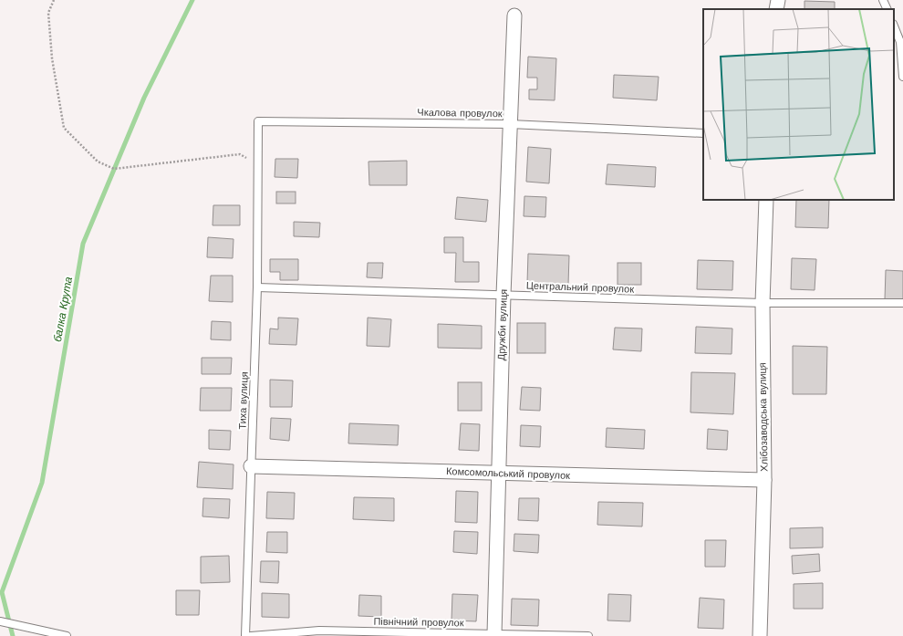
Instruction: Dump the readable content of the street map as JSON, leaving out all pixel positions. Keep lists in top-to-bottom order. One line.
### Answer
{"streets":{"street":["Дружби вулиця","Хлібозаводська вулиця","Комсомольський провулок"],"lane":["Чкалова провулок","Центральний провулок","Тиха вулиця","Північний провулок"]},"crossings":[["Чкалова провулок","Дружби вулиця"],["Чкалова провулок","Тиха вулиця"],["Центральний провулок","Дружби вулиця"],["Центральний провулок","Тиха вулиця"],["Центральний провулок","Хлібозаводська вулиця"],["Дружби вулиця","Комсомольський провулок"],["Дружби вулиця","Північний провулок"],["Тиха вулиця","Комсомольський провулок"],["Хлібозаводська вулиця","Комсомольський провулок"]],"water":["балка Крута"]}
